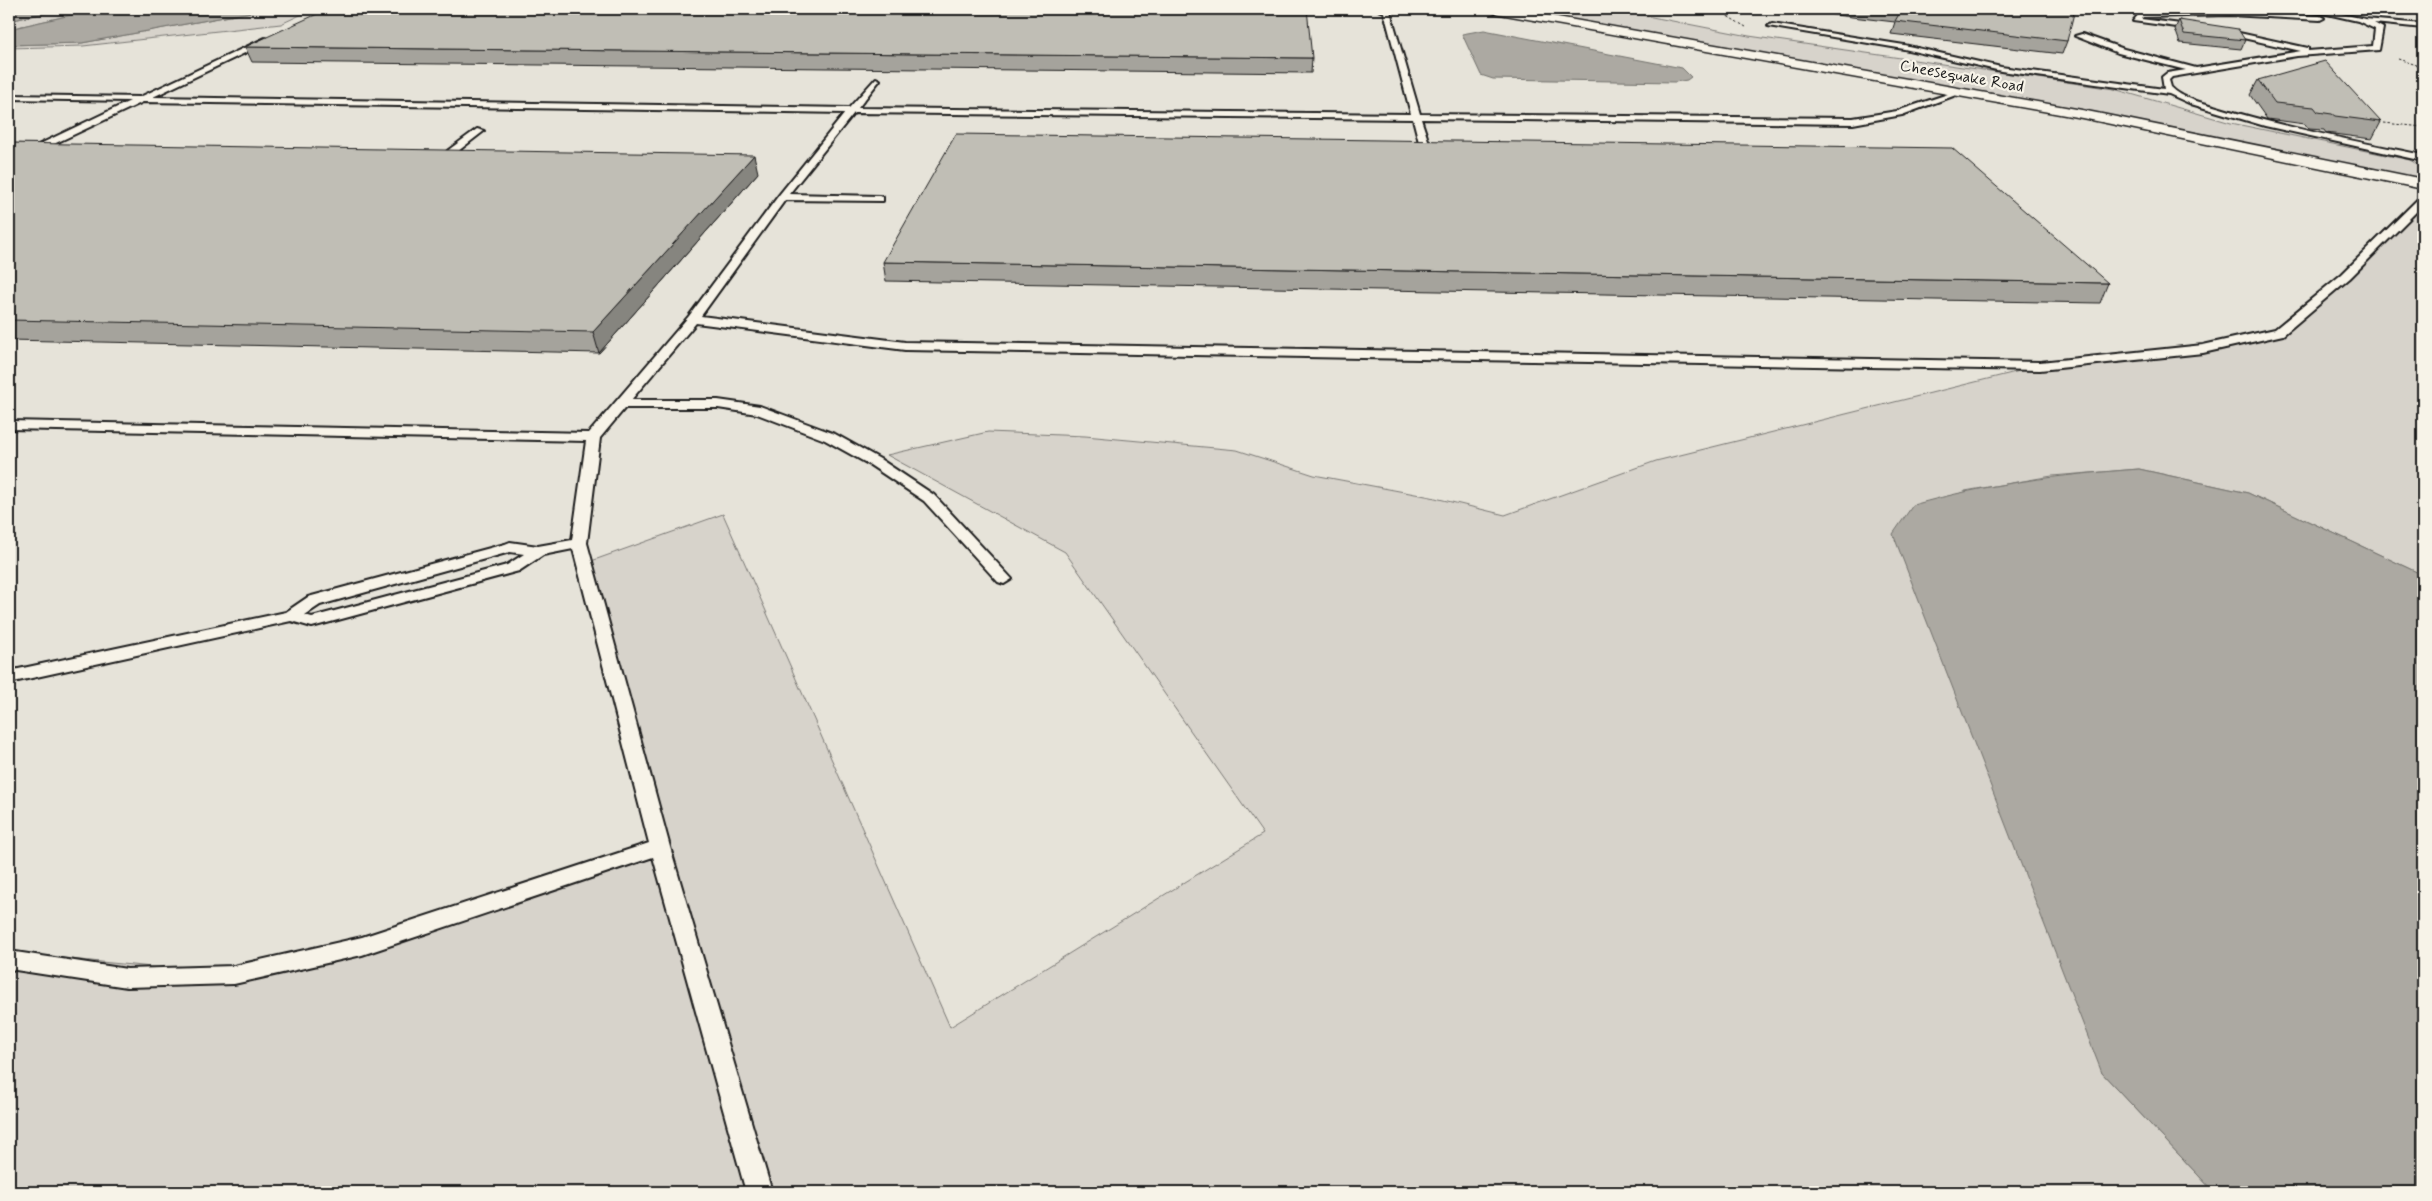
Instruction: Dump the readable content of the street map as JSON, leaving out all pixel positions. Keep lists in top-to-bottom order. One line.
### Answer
{"streets":{"street":["Cheesequake Road"]}}
